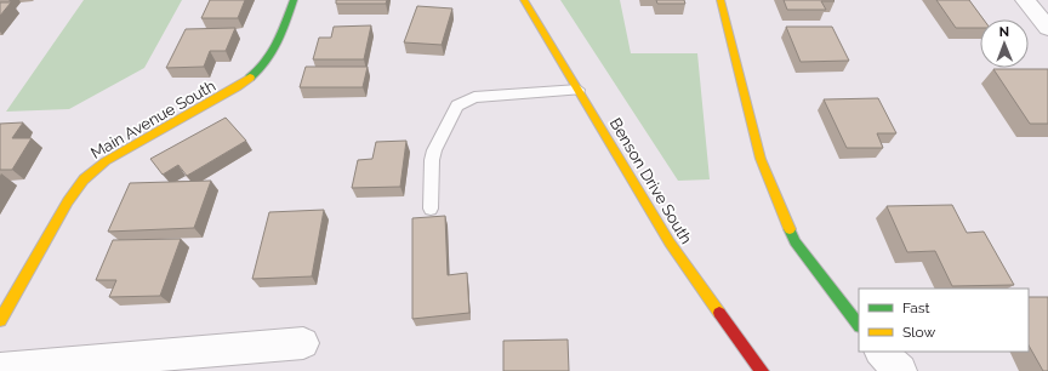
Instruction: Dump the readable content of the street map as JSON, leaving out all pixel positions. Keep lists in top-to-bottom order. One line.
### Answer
{"streets":{"street":["Main Avenue South","Benson Drive South"]},"legend":["Fast","Slow"],"north":"top"}
